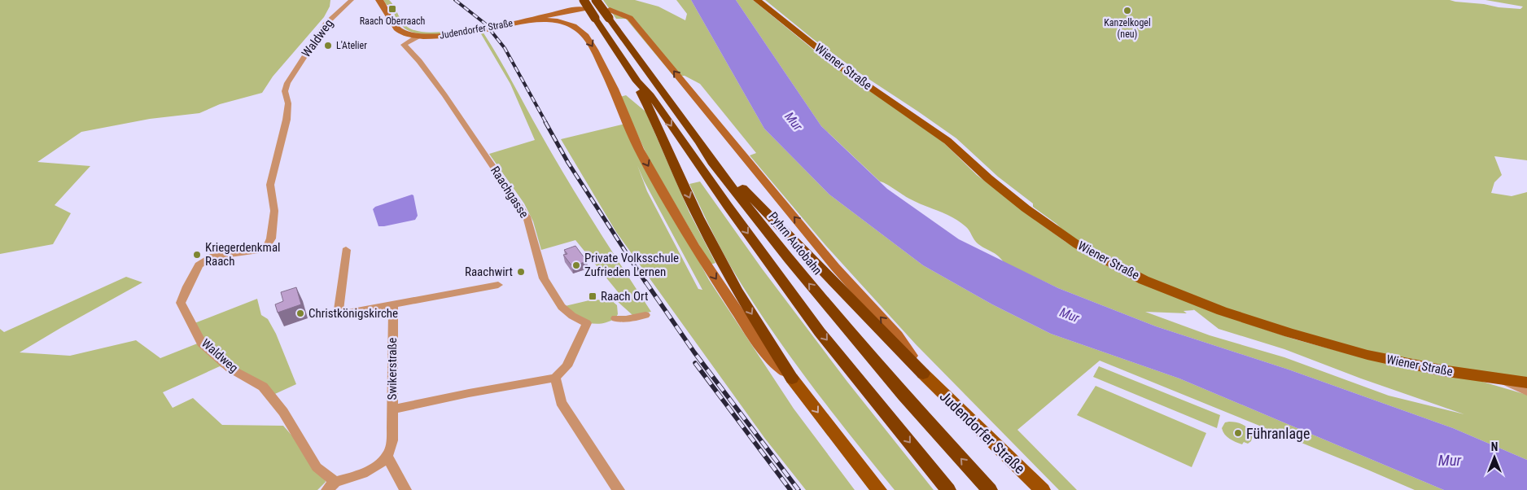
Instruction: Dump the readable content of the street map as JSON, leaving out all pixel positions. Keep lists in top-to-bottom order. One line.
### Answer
{"streets":{"highway":["Pyhrn Autobahn"],"main road":["Judendorfer Straße","Wiener Straße"],"street":["Waldweg","Raachgasse","Swikerstraße"]},"crossings":[["Judendorfer Straße","Raachgasse"],["Raachgasse","Swikerstraße"]],"water":["Mur"],"places":{"transit":["Raach Oberraach","Raach Ort"],"other":["Kanzelkogel (neu)","L'Atelier","Kriegerdenkmal Raach","Private Volksschule Zufrieden Lernen","Raachwirt","Christkönigskirche","Führanlage"]},"north":"top"}
